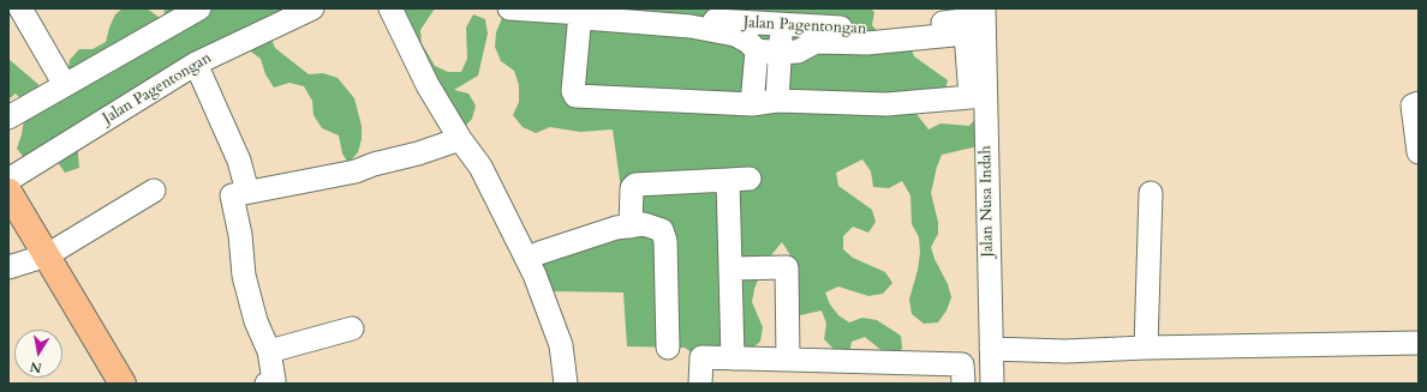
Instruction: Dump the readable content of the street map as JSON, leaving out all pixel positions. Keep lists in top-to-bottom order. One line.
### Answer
{"streets":{"street":["Jalan Pagentongan","Jalan Nusa Indah"]},"crossings":[["Jalan Pagentongan","Jalan Nusa Indah"]],"north":"bottom"}
